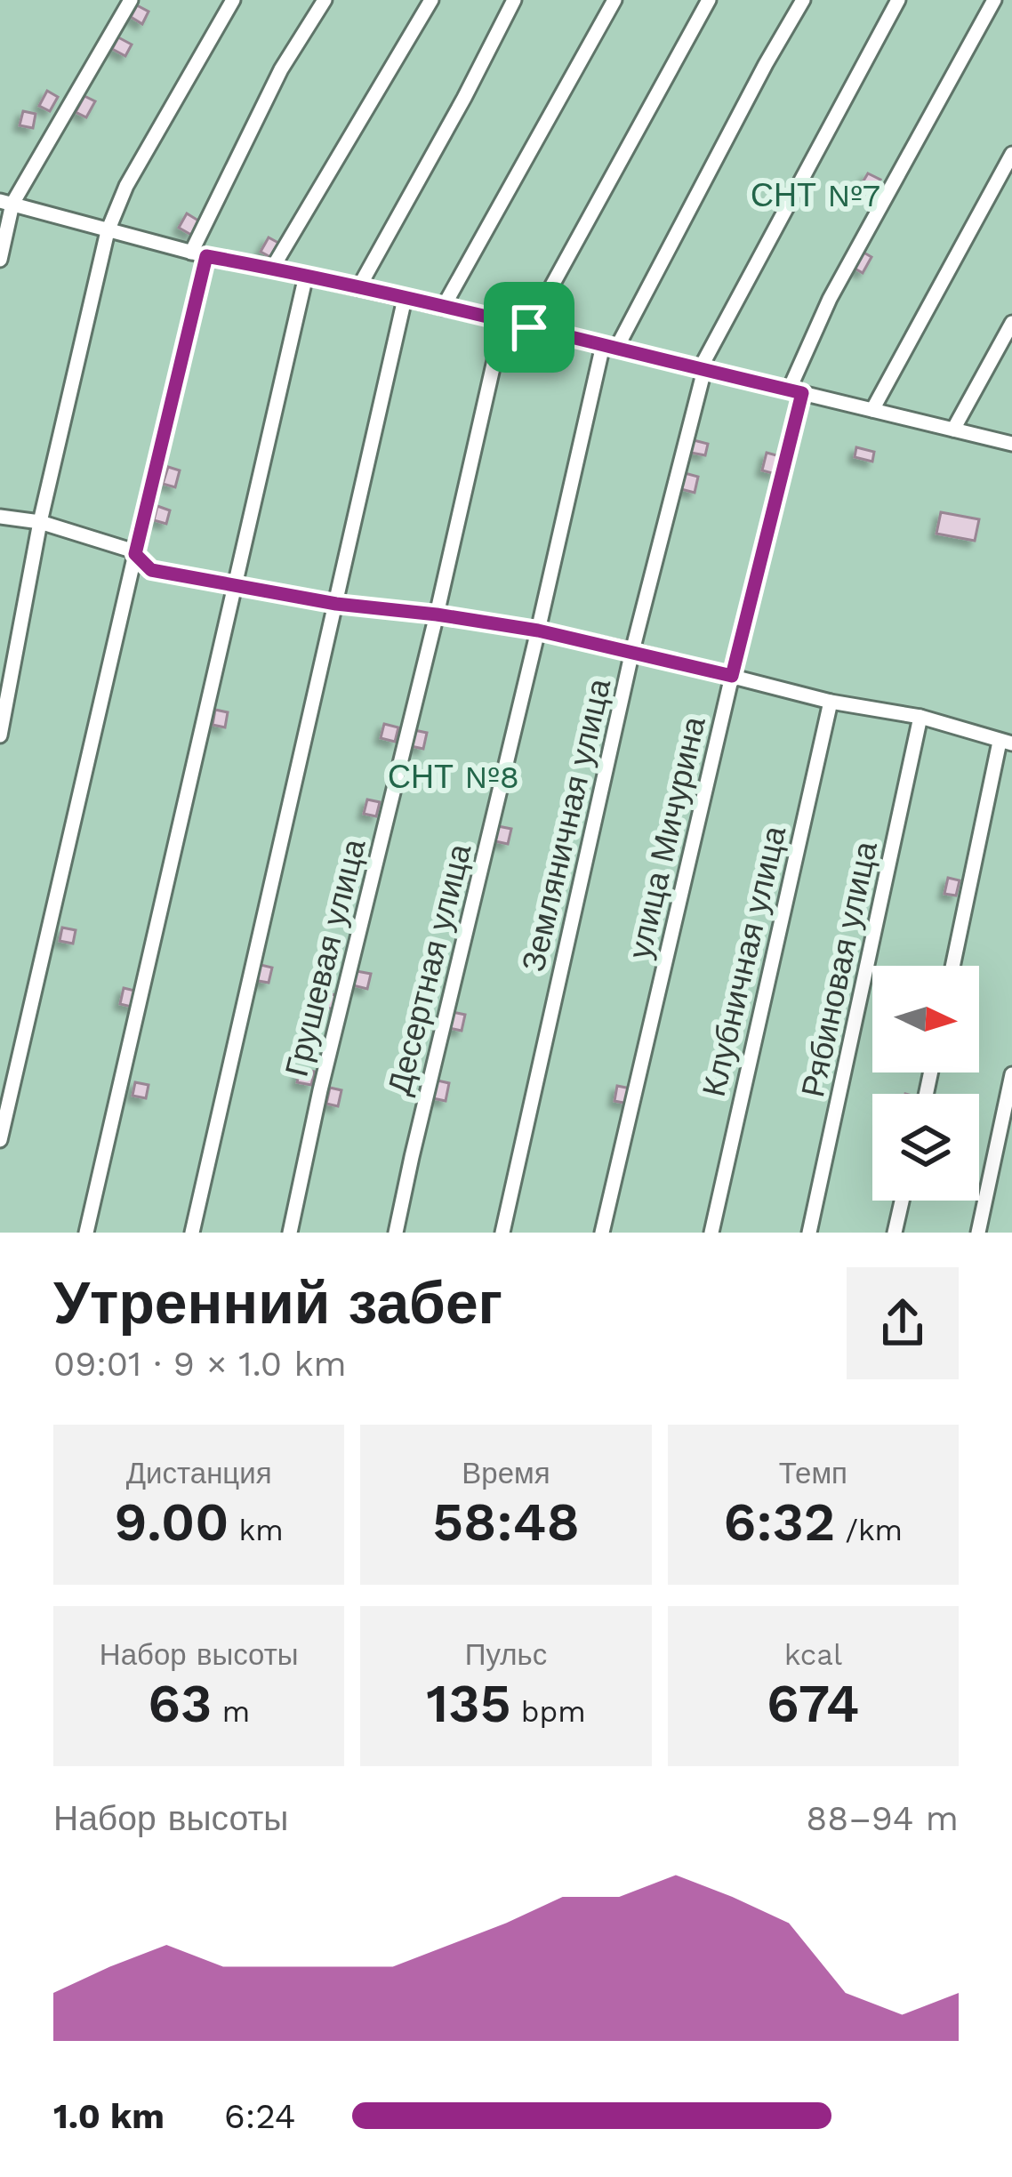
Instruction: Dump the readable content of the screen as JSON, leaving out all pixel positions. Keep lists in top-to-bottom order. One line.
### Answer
{"streets":{"street":["Земляничная улица","улица Мичурина","Грушевая улица","Клубничная улица","Десертная улица","Рябиновая улица"]},"parks":["СНТ №7","СНТ №8"],"north":"right","page":{"heading":["Утренний забег","09:01 · 9 × 1.0 km"],"stats":[["Дистанция","9.00 km"],["Время","58:48"],["Темп","6:32 /km"],["Набор высоты","63 m"],["Пульс","135 bpm"],["kcal","674"]],"chart":["Набор высоты","88–94 m"],"list":[{"name":"1.0 km","note":"6:24"}]}}
